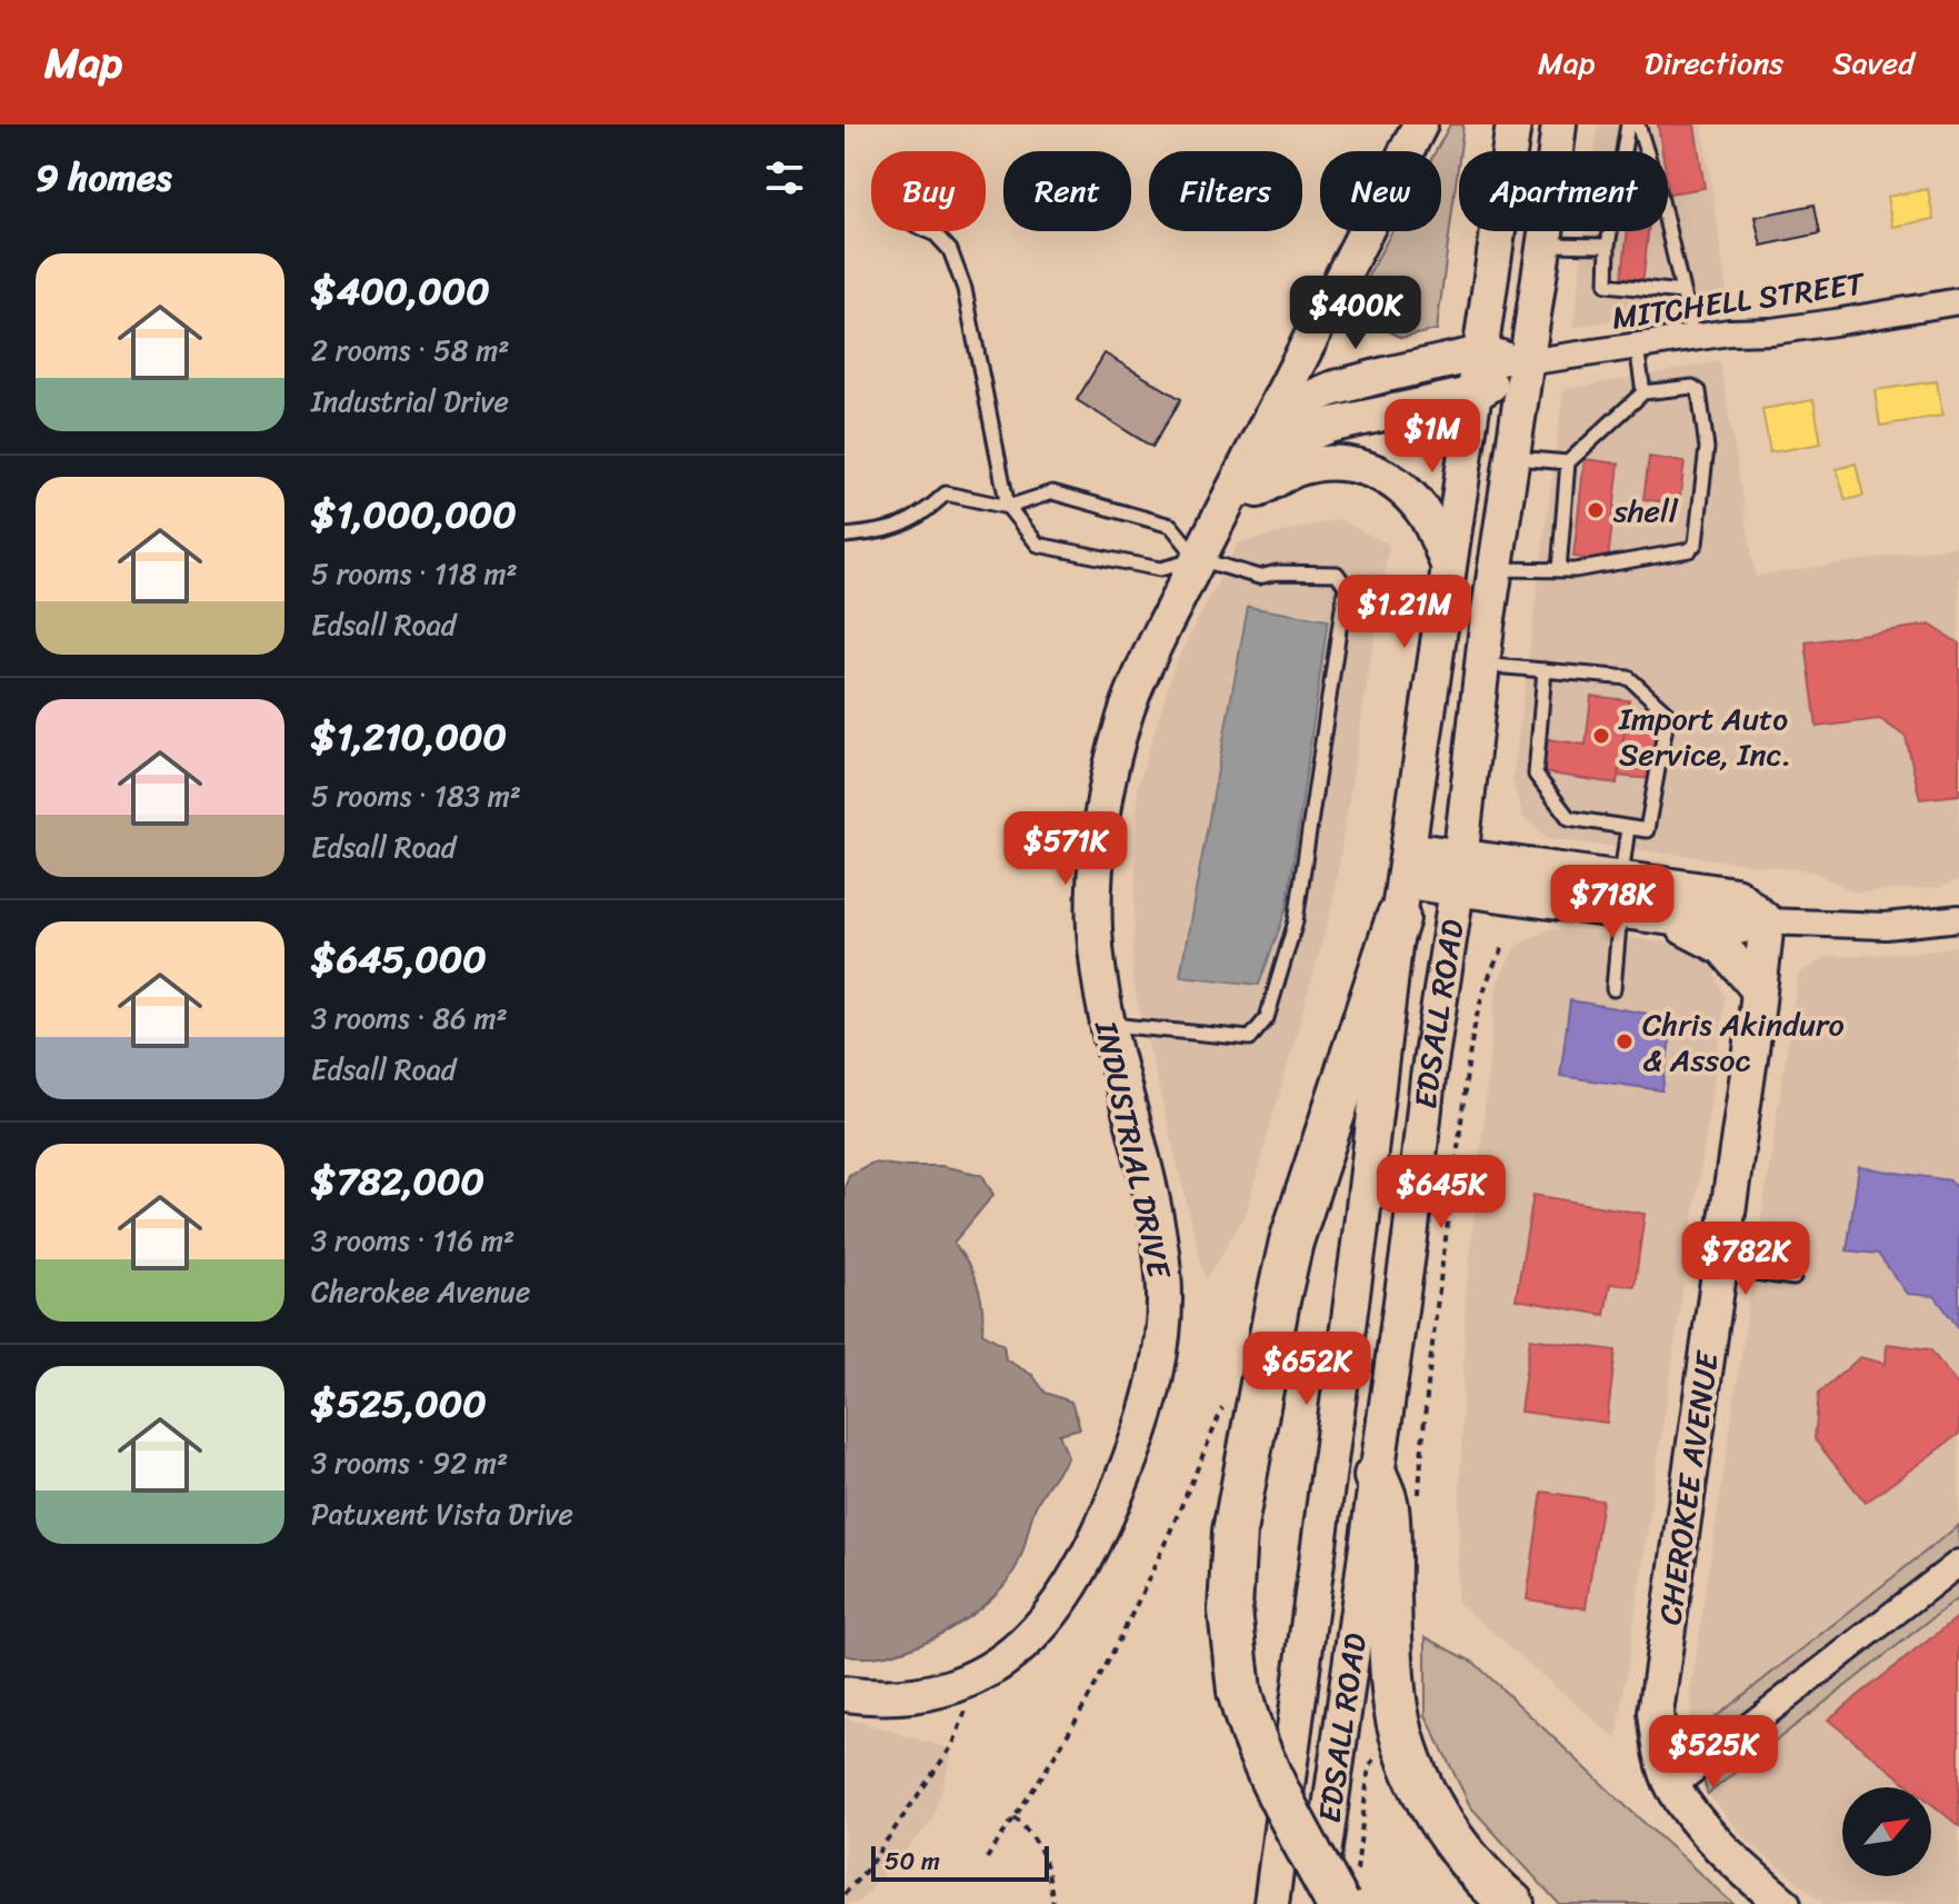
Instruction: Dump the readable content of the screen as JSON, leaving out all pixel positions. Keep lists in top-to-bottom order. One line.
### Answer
{"streets":{"main road":["EDSALL ROAD","INDUSTRIAL DRIVE","CHEROKEE AVENUE"],"street":["MITCHELL STREET"]},"crossings":[["MITCHELL STREET","EDSALL ROAD"],["MITCHELL STREET","INDUSTRIAL DRIVE"],["EDSALL ROAD","INDUSTRIAL DRIVE"]],"places":["shell","Import Auto Service, Inc.","Chris Akinduro & Assoc"],"scale_bar":"50 m","north":"top right","page":{"header":"Map","nav":["Map","Directions","Saved"],"heading":"9 homes","chip":["Buy","Rent","Filters","New","Apartment"],"list":[{"name":"$400,000","note":"2 rooms · 58 m² · Industrial Drive"},{"name":"$1,000,000","note":"5 rooms · 118 m² · Edsall Road"},{"name":"$1,210,000","note":"5 rooms · 183 m² · Edsall Road"},{"name":"$645,000","note":"3 rooms · 86 m² · Edsall Road"},{"name":"$782,000","note":"3 rooms · 116 m² · Cherokee Avenue"},{"name":"$525,000","note":"3 rooms · 92 m² · Patuxent Vista Drive"}],"price":["$400K","$1M","$1.21M","$571K","$718K","$645K","$782K","$652K","$525K"],"scale":"50 m"}}
